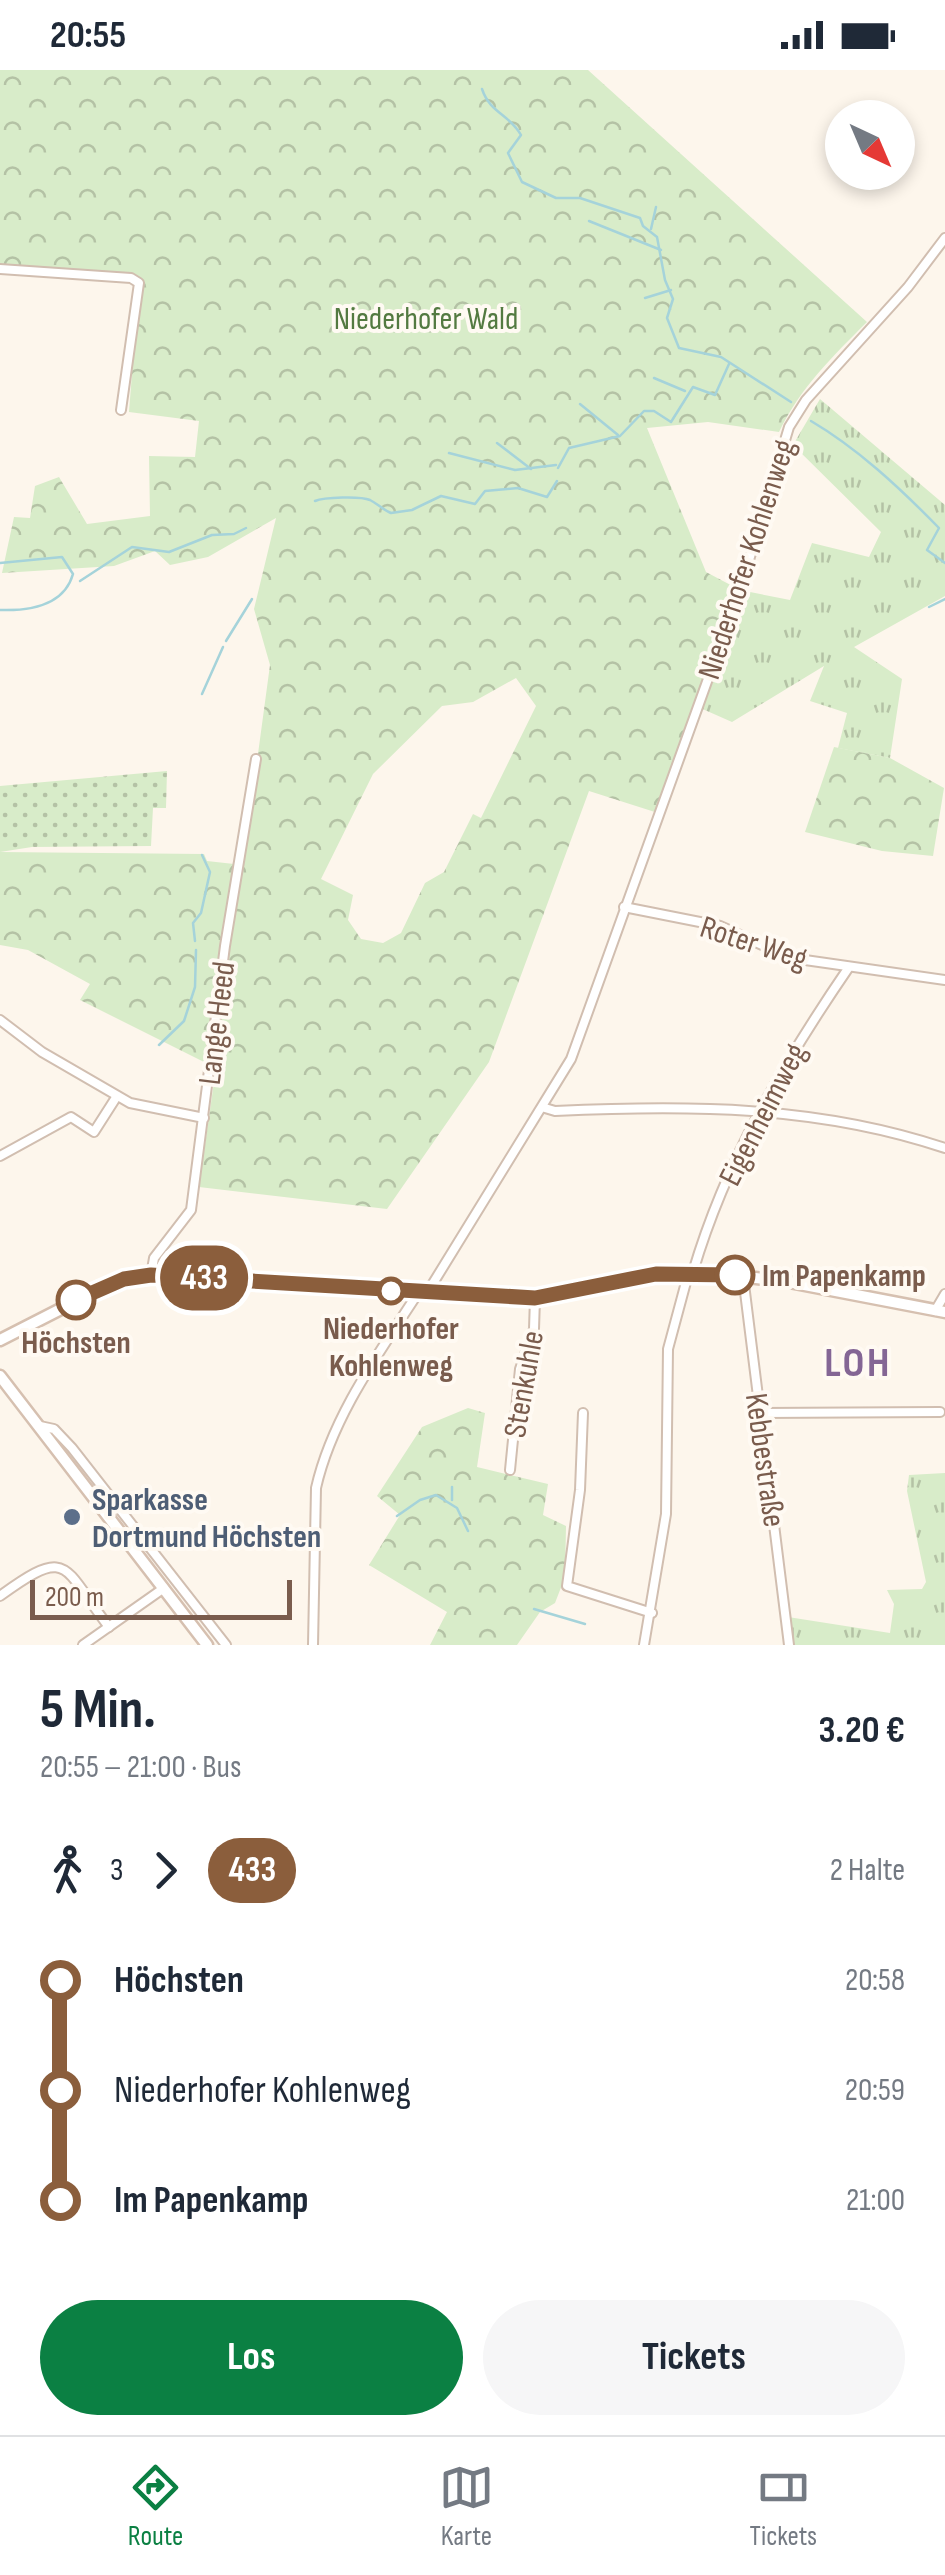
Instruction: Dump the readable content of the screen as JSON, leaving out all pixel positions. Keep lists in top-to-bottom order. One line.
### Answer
{"streets":{"street":["Niederhofer Kohlenweg","Roter Weg","Lange Heed","Eigenheimweg","Stenkuhle","Kebbestraße"]},"crossings":[["Niederhofer Kohlenweg","Roter Weg"],["Roter Weg","Eigenheimweg"]],"districts":["LOH"],"parks":["Niederhofer Wald"],"places":["Im Papenkamp","Niederhofer Kohlenweg","Höchsten","Sparkasse Dortmund Höchsten"],"lines":["bus line 433"],"scale_bar":"200 m","north":"bottom right","page":{"status":"20:55","on_map":"433","scale":"200 m","heading":["5 Min.","20:55 – 21:00 · Bus","3.20 €"],"legs":["3","433","2 Halte"],"list":[{"name":"Höchsten","value":"20:58"},{"name":"Niederhofer Kohlenweg","value":"20:59"},{"name":"Im Papenkamp","value":"21:00"}],"buttons":["Los","Tickets"],"tabs":["Route","Karte","Tickets"]}}
